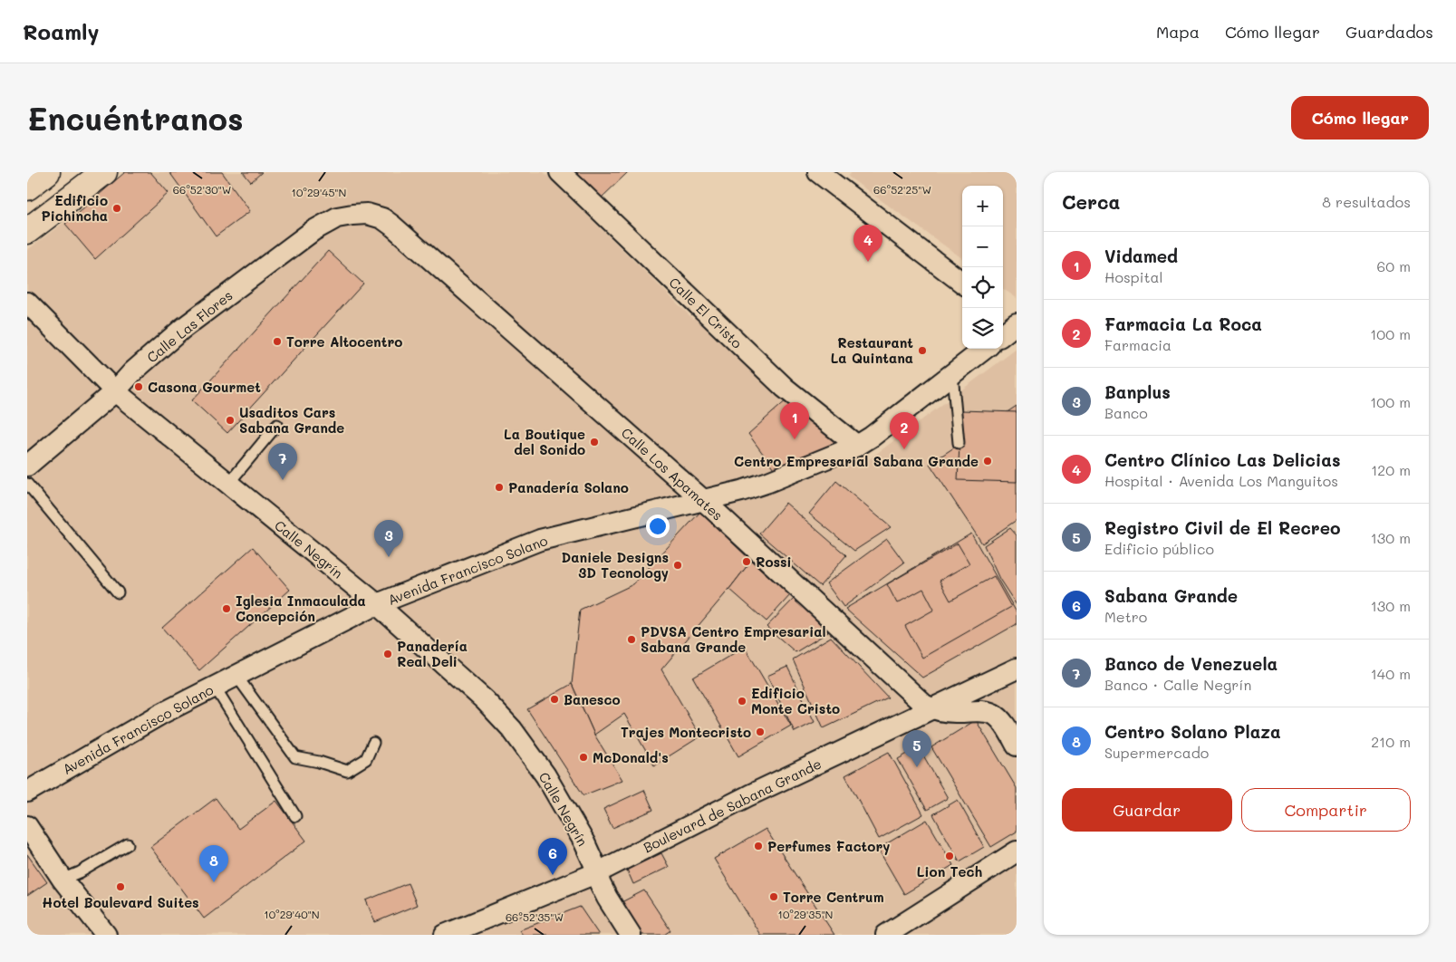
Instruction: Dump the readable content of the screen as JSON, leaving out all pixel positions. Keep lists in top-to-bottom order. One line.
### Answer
{"streets":{"street":["Calle El Cristo","Calle Las Flores","Calle Los Apamates","Calle Negrín","Avenida Francisco Solano","Boulevard de Sabana Grande"]},"crossings":[["Calle El Cristo","Avenida Francisco Solano"],["Calle Las Flores","Calle Los Apamates"],["Calle Las Flores","Calle Negrín"],["Calle Los Apamates","Avenida Francisco Solano"],["Calle Los Apamates","Boulevard de Sabana Grande"],["Calle Negrín","Avenida Francisco Solano"],["Calle Negrín","Boulevard de Sabana Grande"]],"places":["Edificio Pichincha","Torre Altocentro","Restaurant La Quintana","Casona Gourmet","Usaditos Cars Sabana Grande","La Boutique del Sonido","Centro Empresarial Sabana Grande","Panadería Solano","Rossi","Daniele Designs 3D Tecnology","Iglesia Inmaculada Concepción","PDVSA Centro Empresarial Sabana Grande","Panadería Real Deli","Banesco","Edificio Monte Cristo","Trajes Montecristo","McDonald's","Perfumes Factory","Lion Tech","Hotel Boulevard Suites","Torre Centrum"],"page":{"header":"Roamly","nav":["Mapa","Cómo llegar","Guardados"],"buttons":["Cómo llegar",["Guardar","Compartir"]],"title":"Encuéntranos","heading":["Cerca","8 resultados"],"map_buttons":["+","−"],"pins":["4","1","2","7","3","5","6","8"],"list":[{"mark":"1","name":"Vidamed","note":"Hospital","value":"60 m"},{"mark":"2","name":"Farmacia La Roca","note":"Farmacia","value":"100 m"},{"mark":"3","name":"Banplus","note":"Banco","value":"100 m"},{"mark":"4","name":"Centro Clínico Las Delicias","note":"Hospital · Avenida Los Manguitos","value":"120 m"},{"mark":"5","name":"Registro Civil de El Recreo","note":"Edificio público","value":"130 m"},{"mark":"6","name":"Sabana Grande","note":"Metro","value":"130 m"},{"mark":"7","name":"Banco de Venezuela","note":"Banco · Calle Negrín","value":"140 m"},{"mark":"8","name":"Centro Solano Plaza","note":"Supermercado","value":"210 m"}]},"coordinates":["66°52'30\"W","66°52'25\"W","10°29'45\"N","10°29'40\"N","10°29'35\"N","66°52'35\"W"]}
